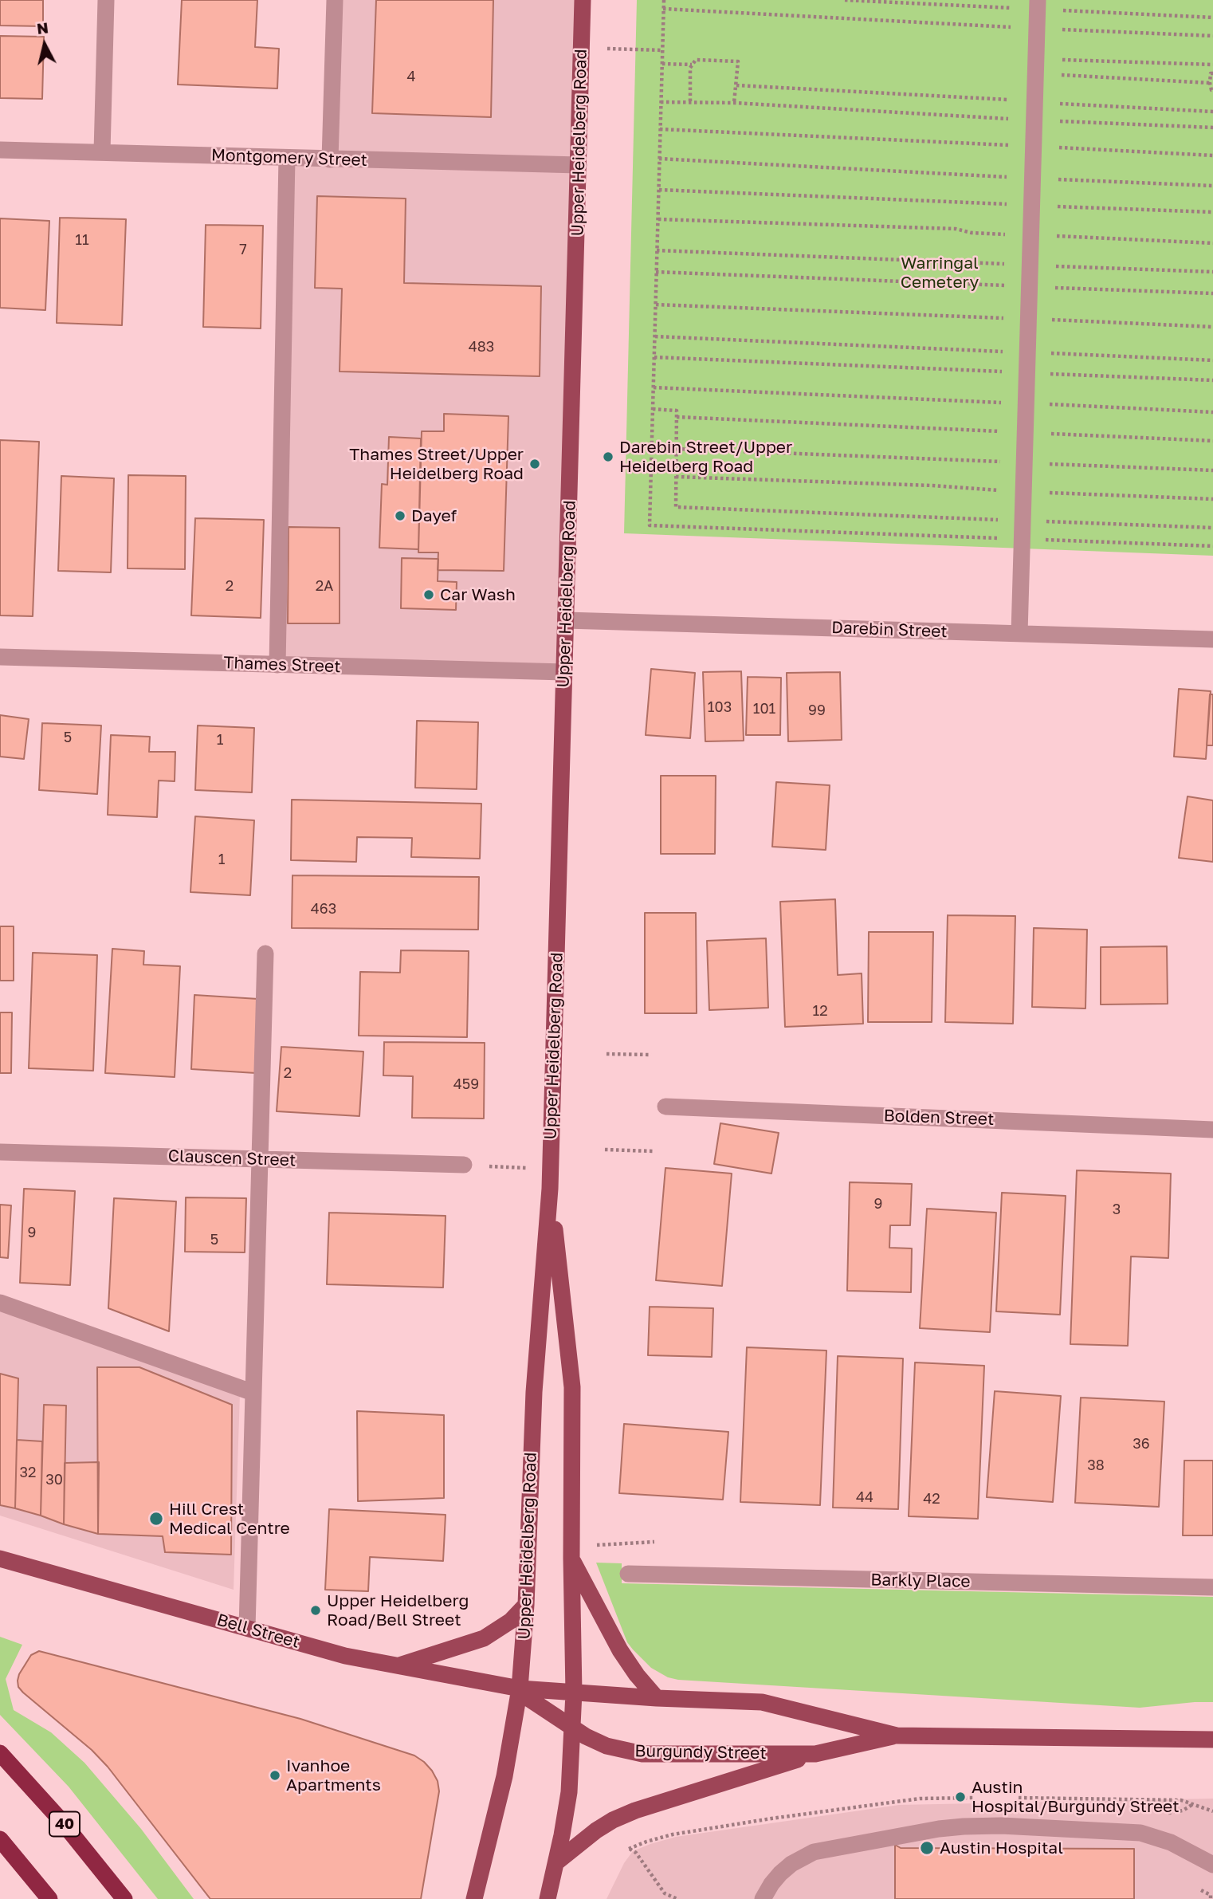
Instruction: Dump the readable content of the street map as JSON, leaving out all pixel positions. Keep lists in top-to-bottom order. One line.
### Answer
{"streets":{"highway":["40"],"main road":["Upper Heidelberg Road","Bell Street","Burgundy Street"],"street":["Montgomery Street","Darebin Street","Thames Street","Bolden Street","Clauscen Street","Barkly Place"]},"crossings":[["Upper Heidelberg Road","Montgomery Street"],["Upper Heidelberg Road","Darebin Street"],["Upper Heidelberg Road","Thames Street"],["Upper Heidelberg Road","Bell Street"],["Upper Heidelberg Road","Burgundy Street"],["Bell Street","Burgundy Street"]],"parks":["Warringal Cemetery"],"places":["Darebin Street/Upper Heidelberg Road","Thames Street/Upper Heidelberg Road","Dayef","Car Wash","Hill Crest Medical Centre","Upper Heidelberg Road/Bell Street","Ivanhoe Apartments","Austin Hospital/Burgundy Street","Austin Hospital"],"house_numbers":["4","11","7","483","2","2A","103","101","99","5","1","1","463","12","2","459","9","3","9","5","36","38","32","30","44","42"],"north":"top"}
